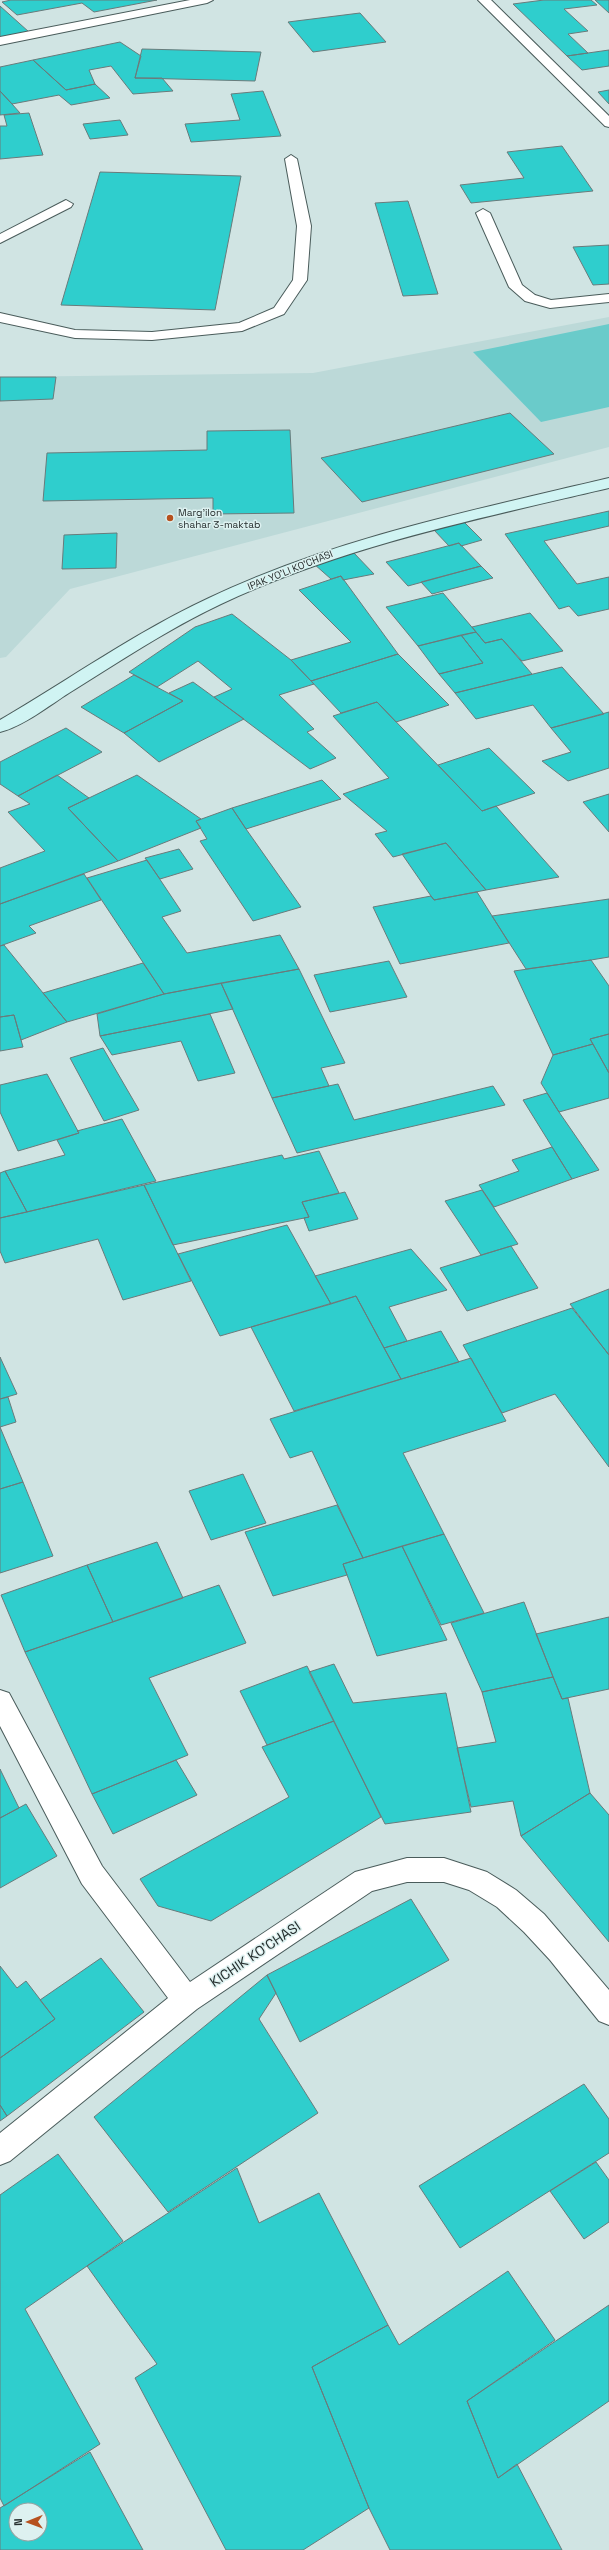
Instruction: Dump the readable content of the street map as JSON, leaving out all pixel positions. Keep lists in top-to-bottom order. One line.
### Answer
{"streets":{"street":["IPAK YO'LI KO'CHASI","KICHIK KO'CHASI"]},"places":["Marg'ilon shahar 3-maktab"],"north":"left"}
